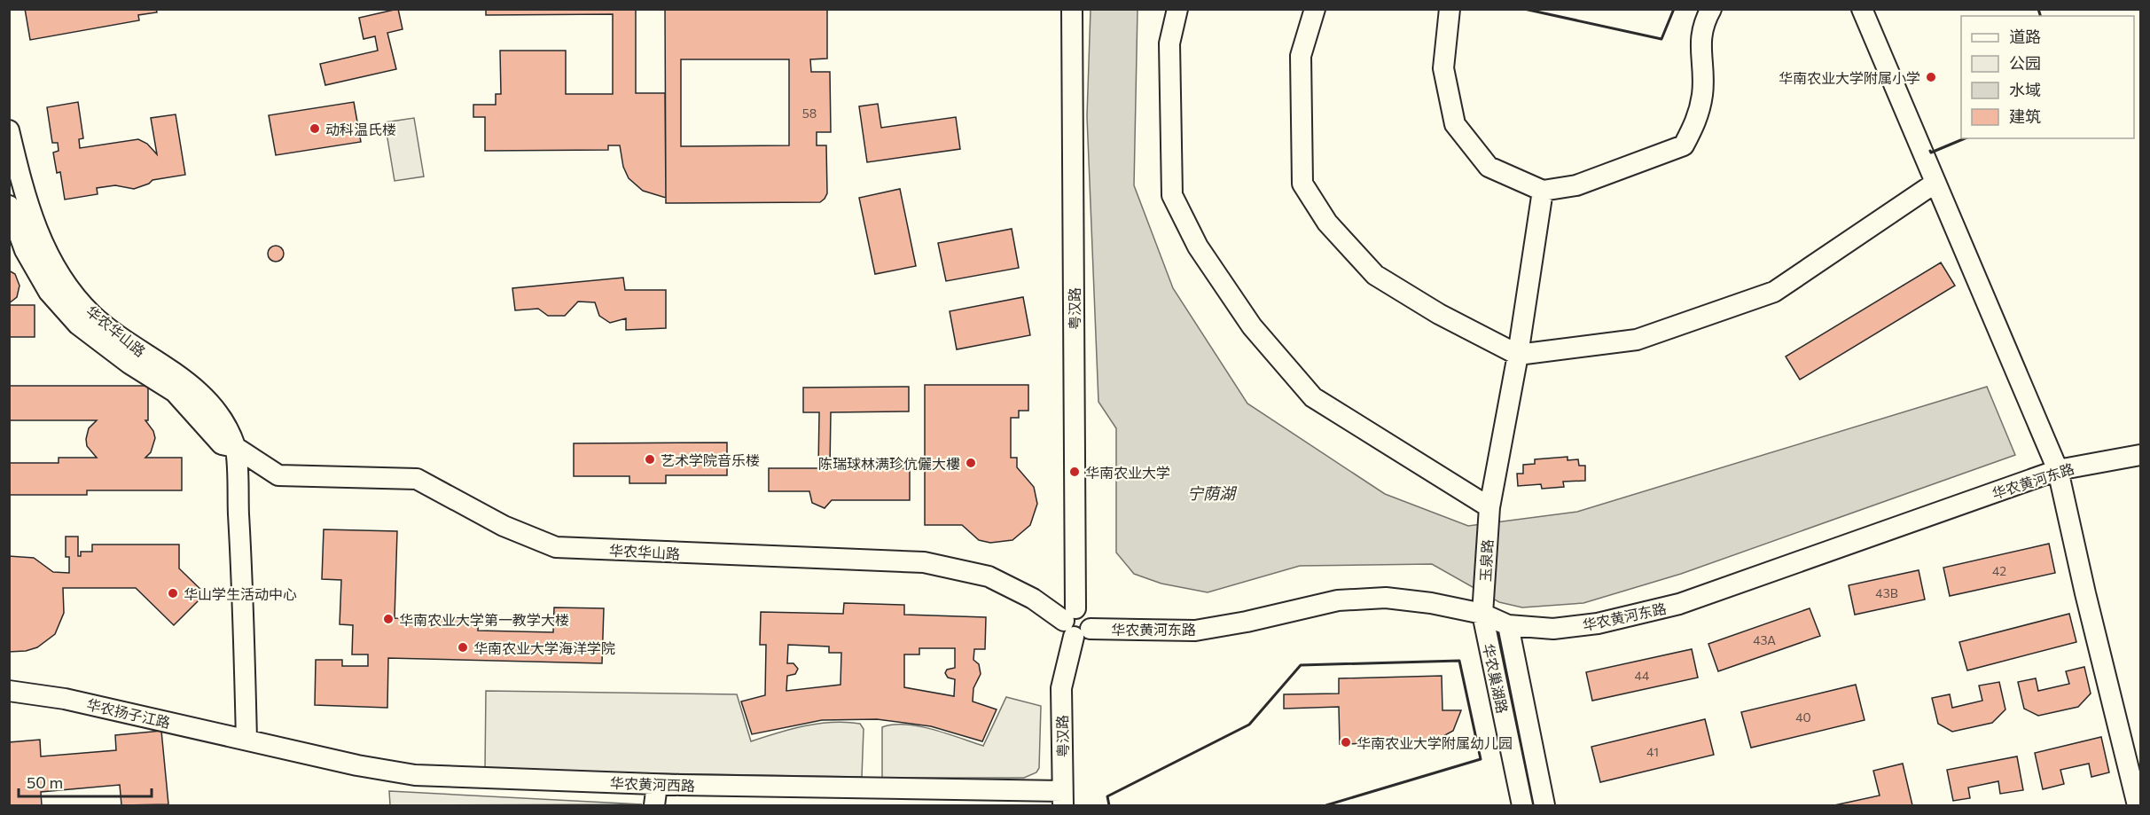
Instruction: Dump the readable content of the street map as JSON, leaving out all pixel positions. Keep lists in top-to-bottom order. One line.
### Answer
{"streets":{"street":["粤汉路","华农华山路","华农黄河东路","玉泉路","华农巢湖路","华农扬子江路","华农黄河西路"]},"crossings":[["粤汉路","华农华山路"],["粤汉路","华农黄河东路"],["粤汉路","华农黄河西路"],["华农华山路","华农黄河东路"],["华农黄河东路","玉泉路"],["华农黄河东路","华农巢湖路"],["玉泉路","华农巢湖路"],["华农扬子江路","华农黄河西路"]],"water":["宁荫湖"],"places":["华南农业大学附属小学","动科温氏楼","艺术学院音乐楼","陈瑞球林满珍伉儷大樓","华南农业大学","华山学生活动中心","华南农业大学第一教学大楼","华南农业大学海洋学院","华南农业大学附属幼儿园"],"house_numbers":["58","42","43B","43A","44","40","41"],"legend":["道路","公园","水域","建筑"],"scale_bar":"50 m"}
